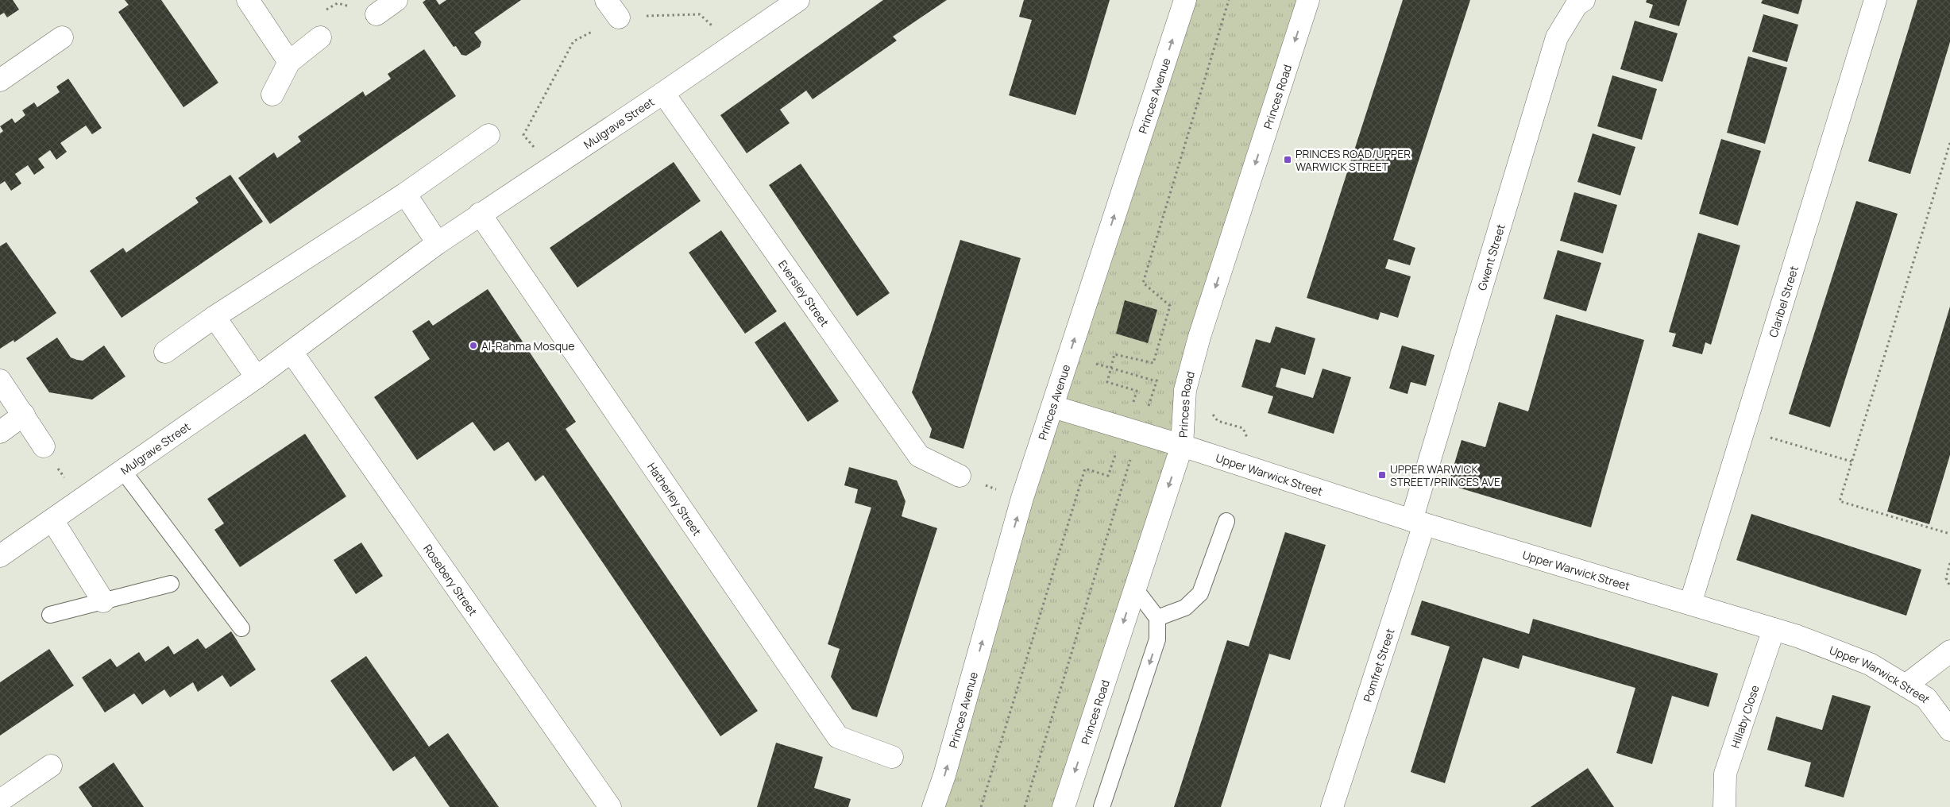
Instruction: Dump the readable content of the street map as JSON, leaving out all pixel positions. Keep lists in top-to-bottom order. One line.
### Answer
{"streets":{"street":["Princes Avenue","Princes Road","Mulgrave Street","Gwent Street","Eversley Street","Claribel Street","Upper Warwick Street","Hatherley Street","Rosebery Street","Pomfret Street","Hillaby Close"]},"crossings":[["Princes Avenue","Upper Warwick Street"],["Princes Road","Upper Warwick Street"],["Mulgrave Street","Eversley Street"],["Mulgrave Street","Hatherley Street"],["Mulgrave Street","Rosebery Street"],["Gwent Street","Upper Warwick Street"],["Gwent Street","Pomfret Street"],["Claribel Street","Upper Warwick Street"],["Upper Warwick Street","Pomfret Street"],["Upper Warwick Street","Hillaby Close"]],"one_way":["Princes Avenue","Princes Road"],"places":{"transit":["PRINCES ROAD/UPPER WARWICK STREET","UPPER WARWICK STREET/PRINCES AVE"],"other":["Al-Rahma Mosque"]}}
